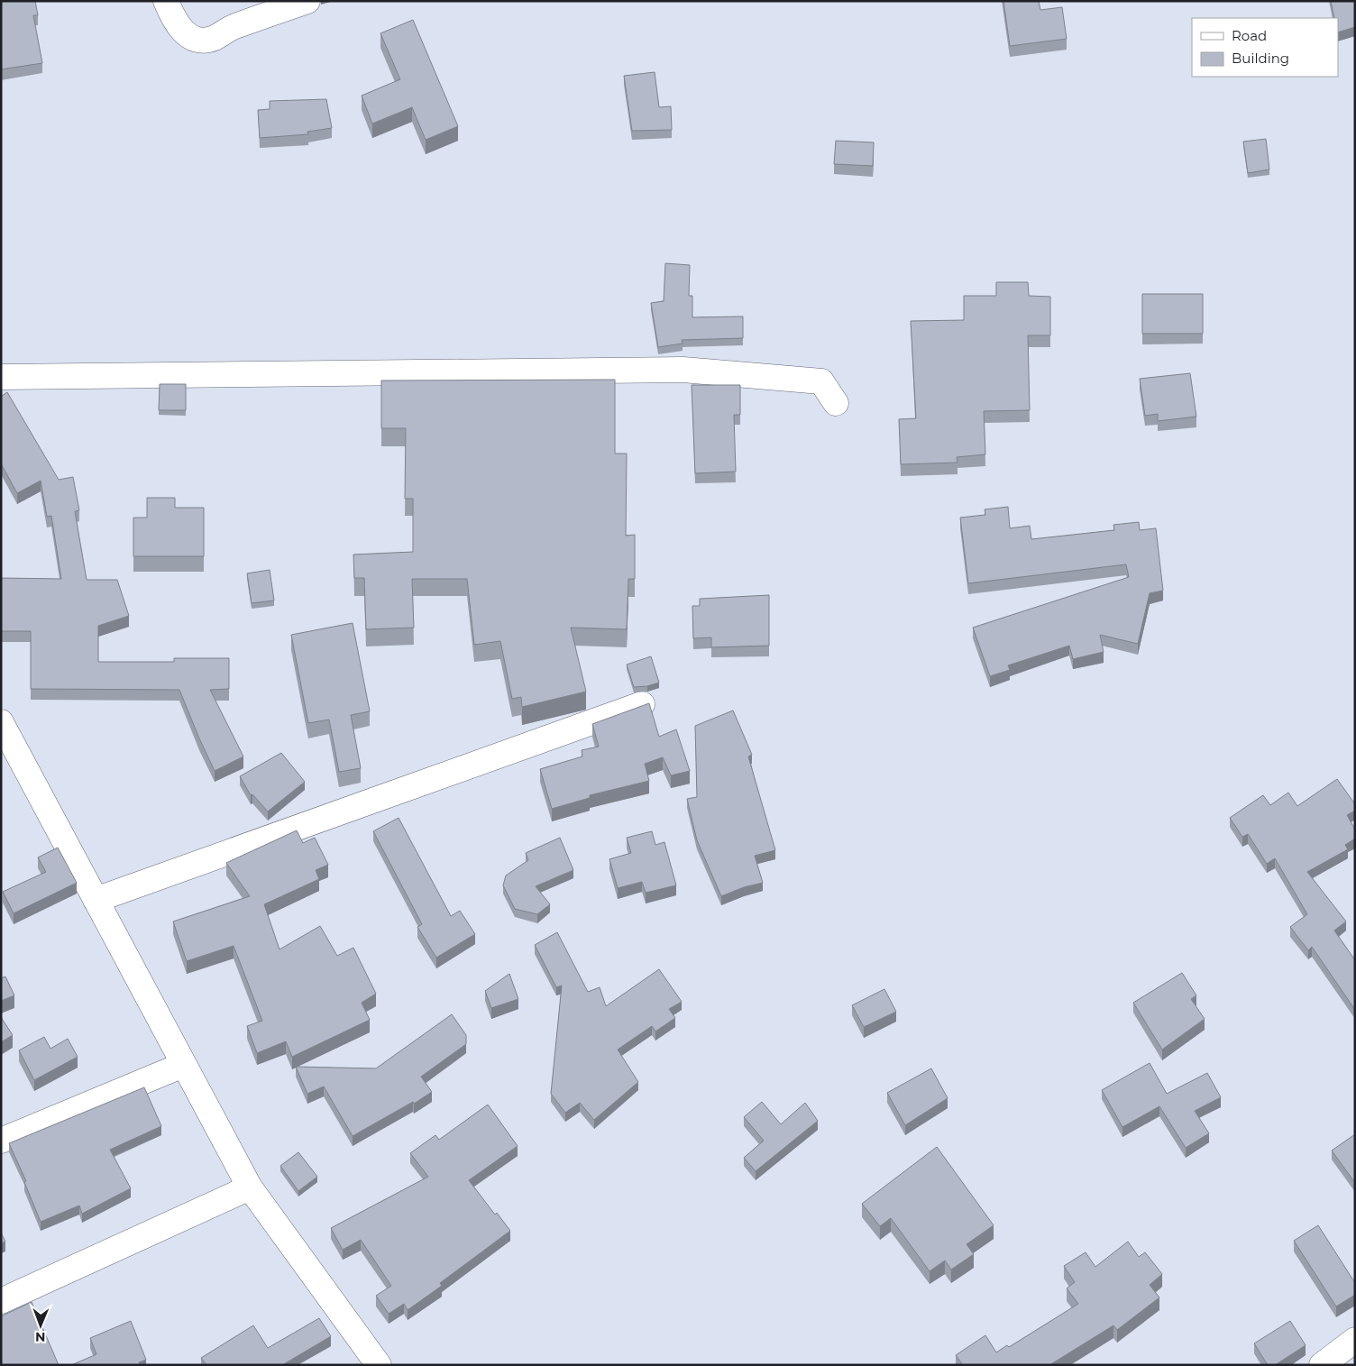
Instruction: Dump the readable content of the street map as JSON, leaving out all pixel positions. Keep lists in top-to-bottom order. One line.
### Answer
{"legend":["Road","Building"],"north":"bottom"}
